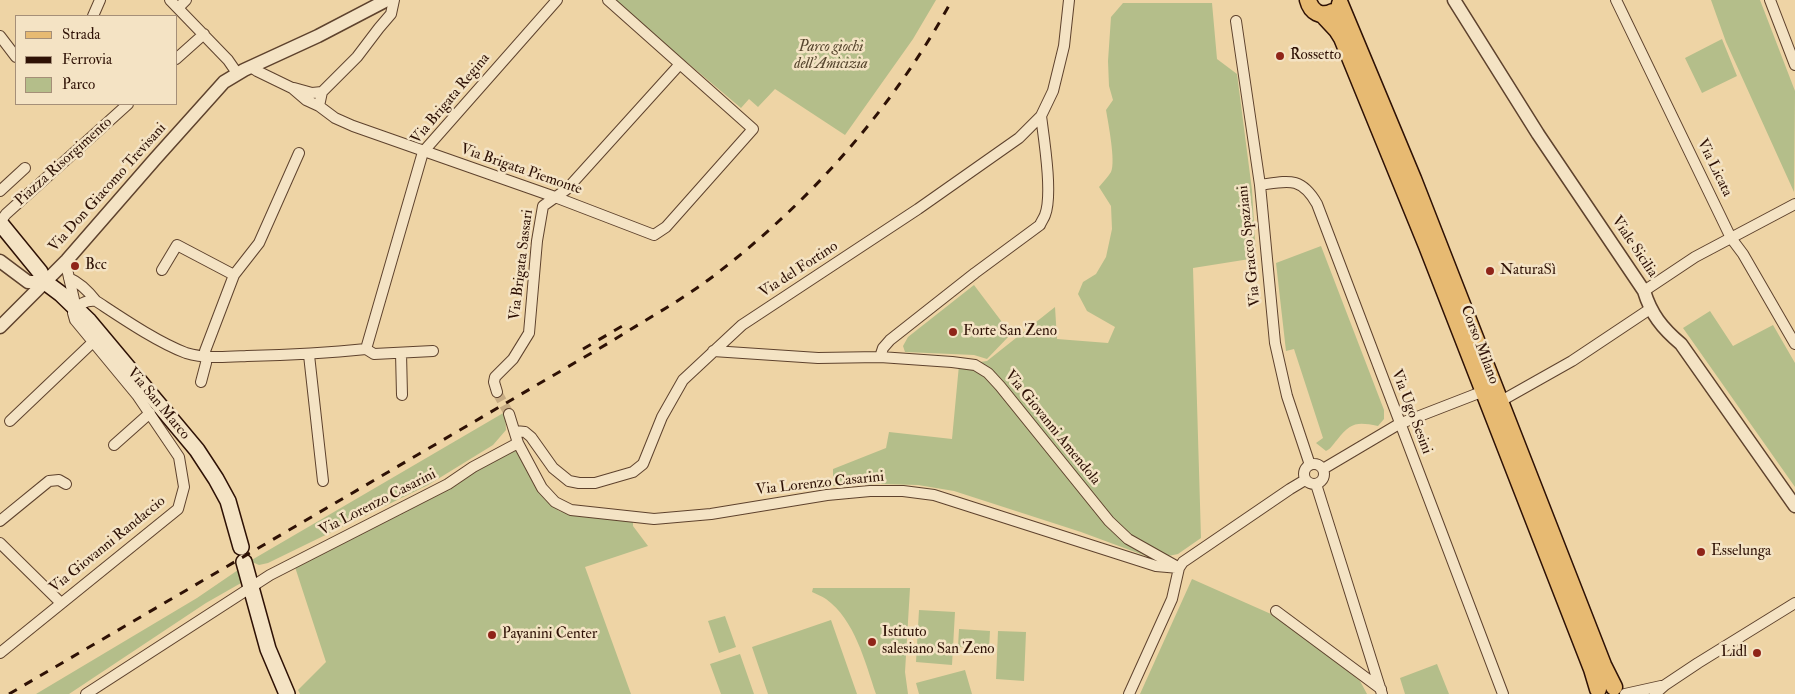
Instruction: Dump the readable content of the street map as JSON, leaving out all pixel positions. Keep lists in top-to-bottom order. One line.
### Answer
{"streets":{"main road":["Piazza Risorgimento","Corso Milano","Via San Marco"],"street":["Via Brigata Regina","Via Licata","Via Brigata Piemonte","Via Don Giacomo Trevisani","Via Gracco Spaziani","Viale Sicilia","Via Brigata Sassari","Via del Fortino","Via Ugo Sesini","Via Giovanni Amendola","Via Lorenzo Casarini","Via Giovanni Randaccio"]},"crossings":[["Via Brigata Regina","Via Brigata Piemonte"],["Piazza Risorgimento","Via Don Giacomo Trevisani"],["Piazza Risorgimento","Via San Marco"],["Via Brigata Piemonte","Via Don Giacomo Trevisani"],["Via Brigata Piemonte","Via Brigata Sassari"],["Via Don Giacomo Trevisani","Via San Marco"],["Via Gracco Spaziani","Via Ugo Sesini"],["Via del Fortino","Via Giovanni Amendola"],["Via del Fortino","Via Lorenzo Casarini"],["Via San Marco","Via Giovanni Randaccio"],["Via Giovanni Amendola","Via Lorenzo Casarini"]],"parks":["Parco giochi dell'Amicizia"],"places":["Rossetto","Bcc","NaturaSì","Forte San Zeno","Esselunga","Payanini Center","Istituto salesiano San Zeno","Lidl"],"legend":["Strada","Ferrovia","Parco"]}
